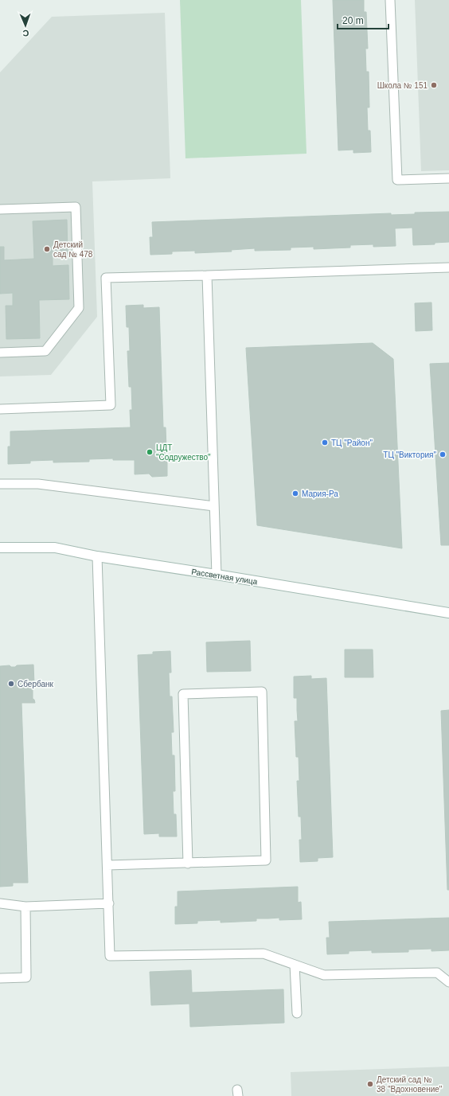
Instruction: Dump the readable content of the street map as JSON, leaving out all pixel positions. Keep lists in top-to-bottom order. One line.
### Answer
{"streets":{"street":["Рассветная улица"]},"places":["Школа № 151","Детский сад № 478","ТЦ \"Район\"","ЦДТ \"Содружество\"","ТЦ \"Виктория\"","Мария-Ра","Сбербанк","Детский сад № 38 \"Вдохновение\""],"scale_bar":"20 m","north":"bottom"}
